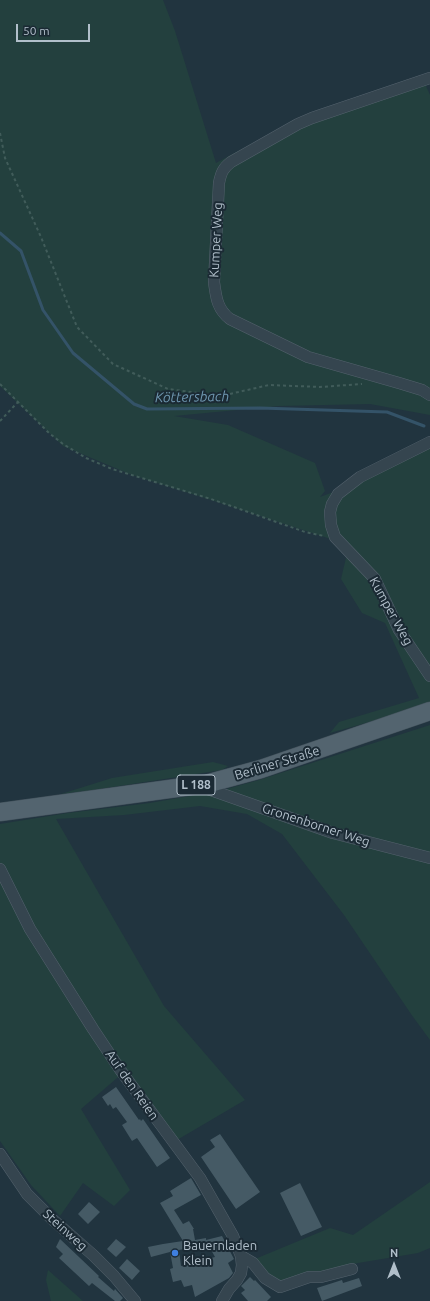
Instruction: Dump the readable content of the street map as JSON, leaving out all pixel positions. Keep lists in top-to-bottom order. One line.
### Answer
{"streets":{"main road":["Berliner Straße","L 188"],"street":["Kumper Weg","Gronenborner Weg","Auf den Reien","Steinweg"]},"crossings":[["Berliner Straße","Gronenborner Weg"]],"water":["Köttersbach"],"places":["Bauernladen Klein"],"scale_bar":"50 m","north":"top"}
